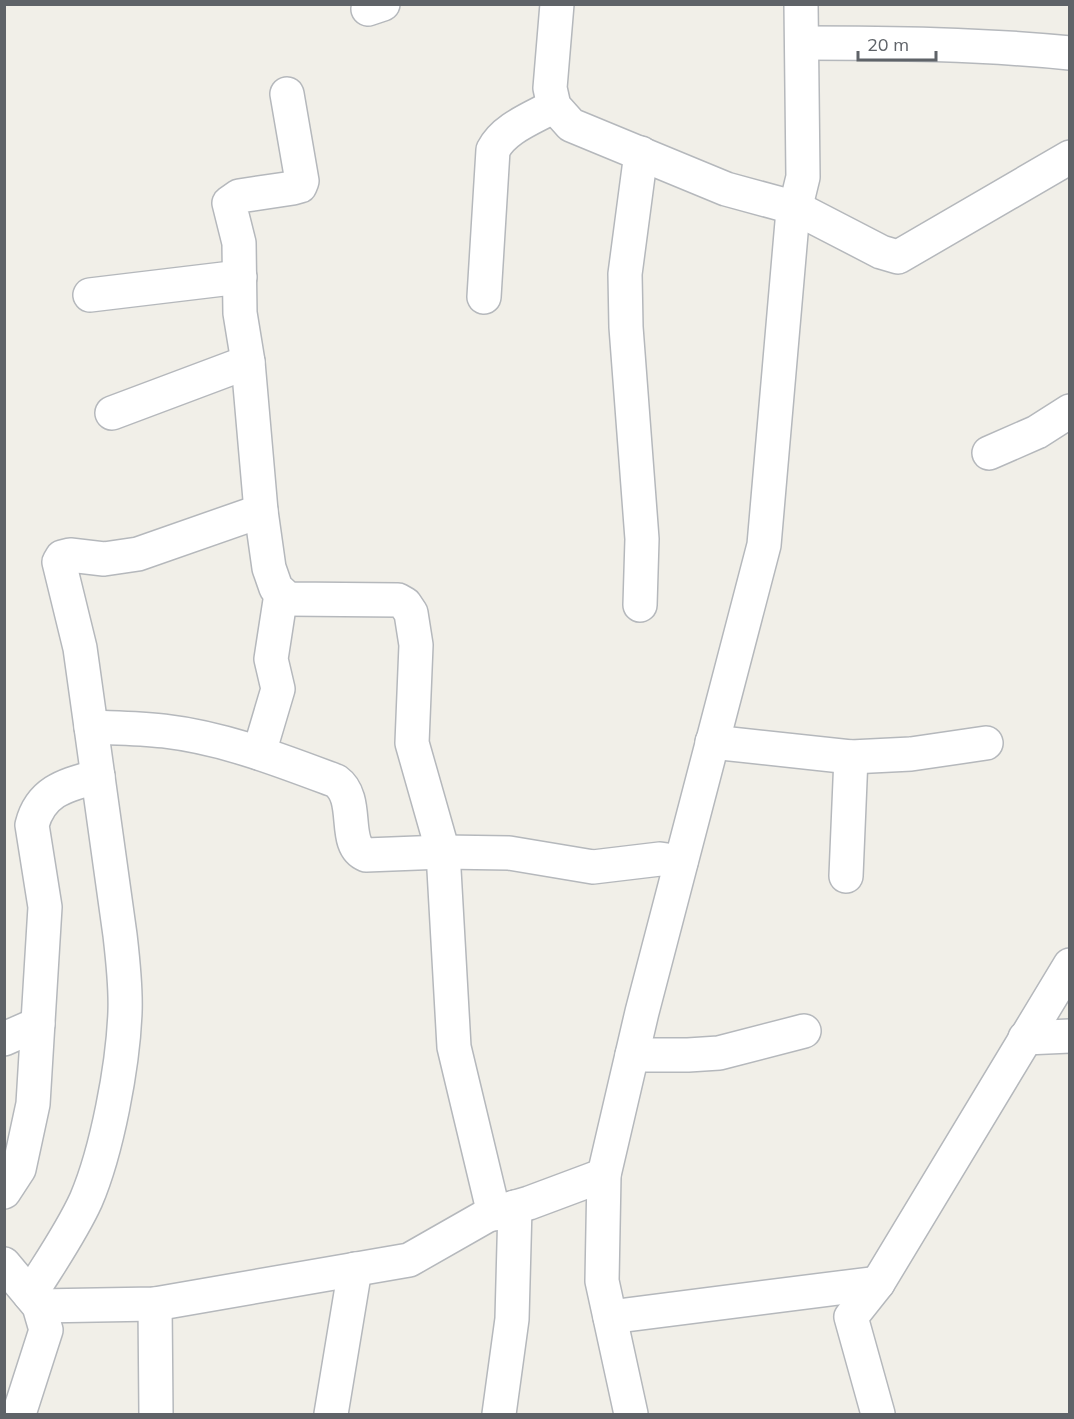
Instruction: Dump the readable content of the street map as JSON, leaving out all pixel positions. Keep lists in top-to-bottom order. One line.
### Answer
{"scale_bar":"20 m"}
